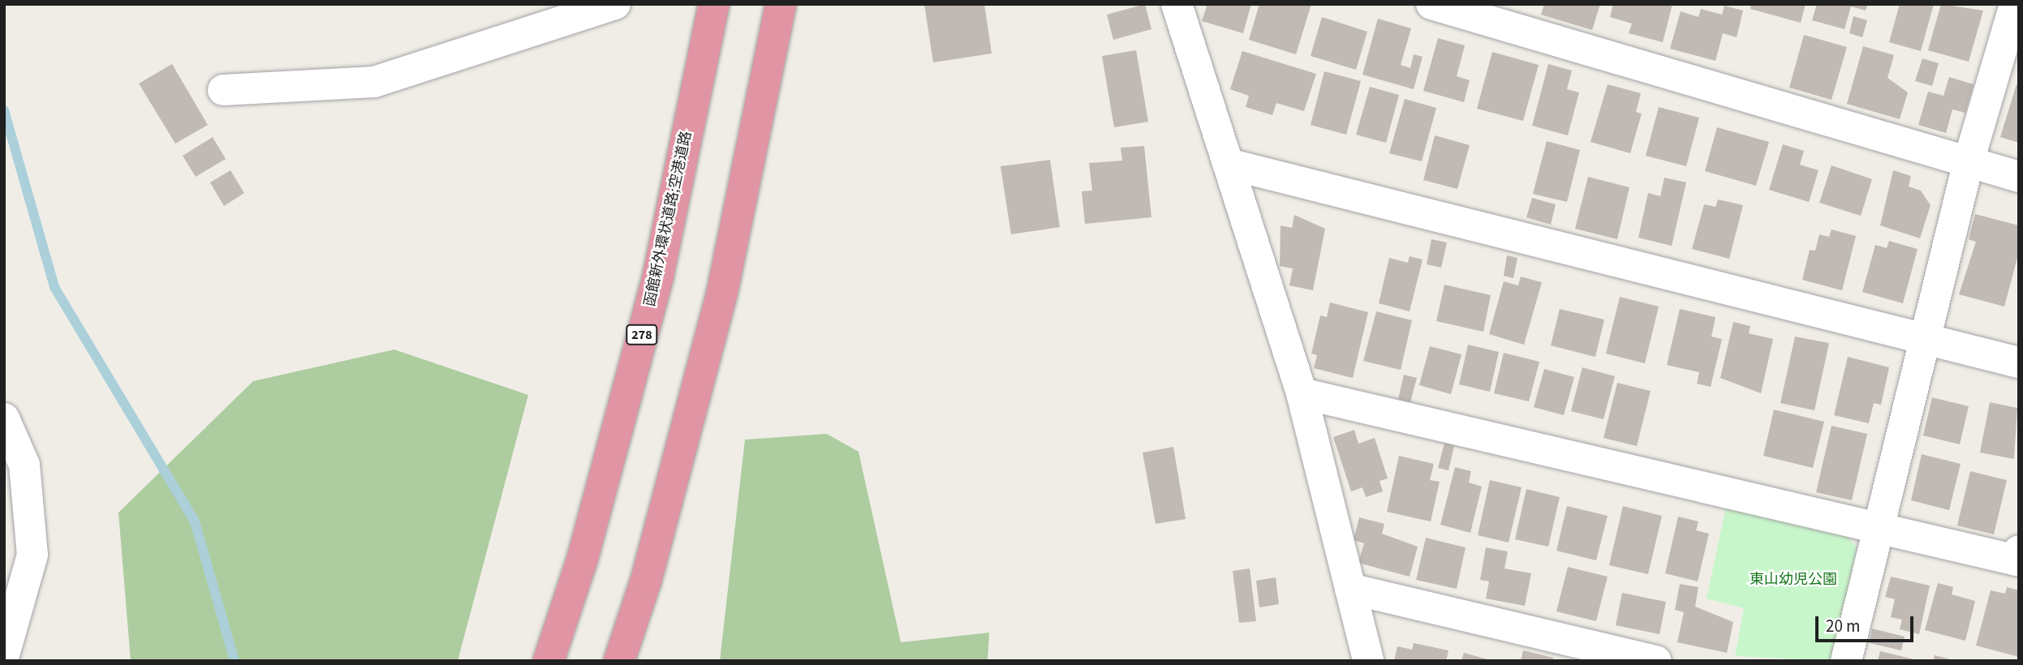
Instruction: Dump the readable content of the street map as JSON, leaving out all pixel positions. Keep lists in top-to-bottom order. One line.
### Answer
{"streets":{"highway":["函館新外環状道路;空港道路","278"]},"parks":["東山幼児公園"],"scale_bar":"20 m"}
